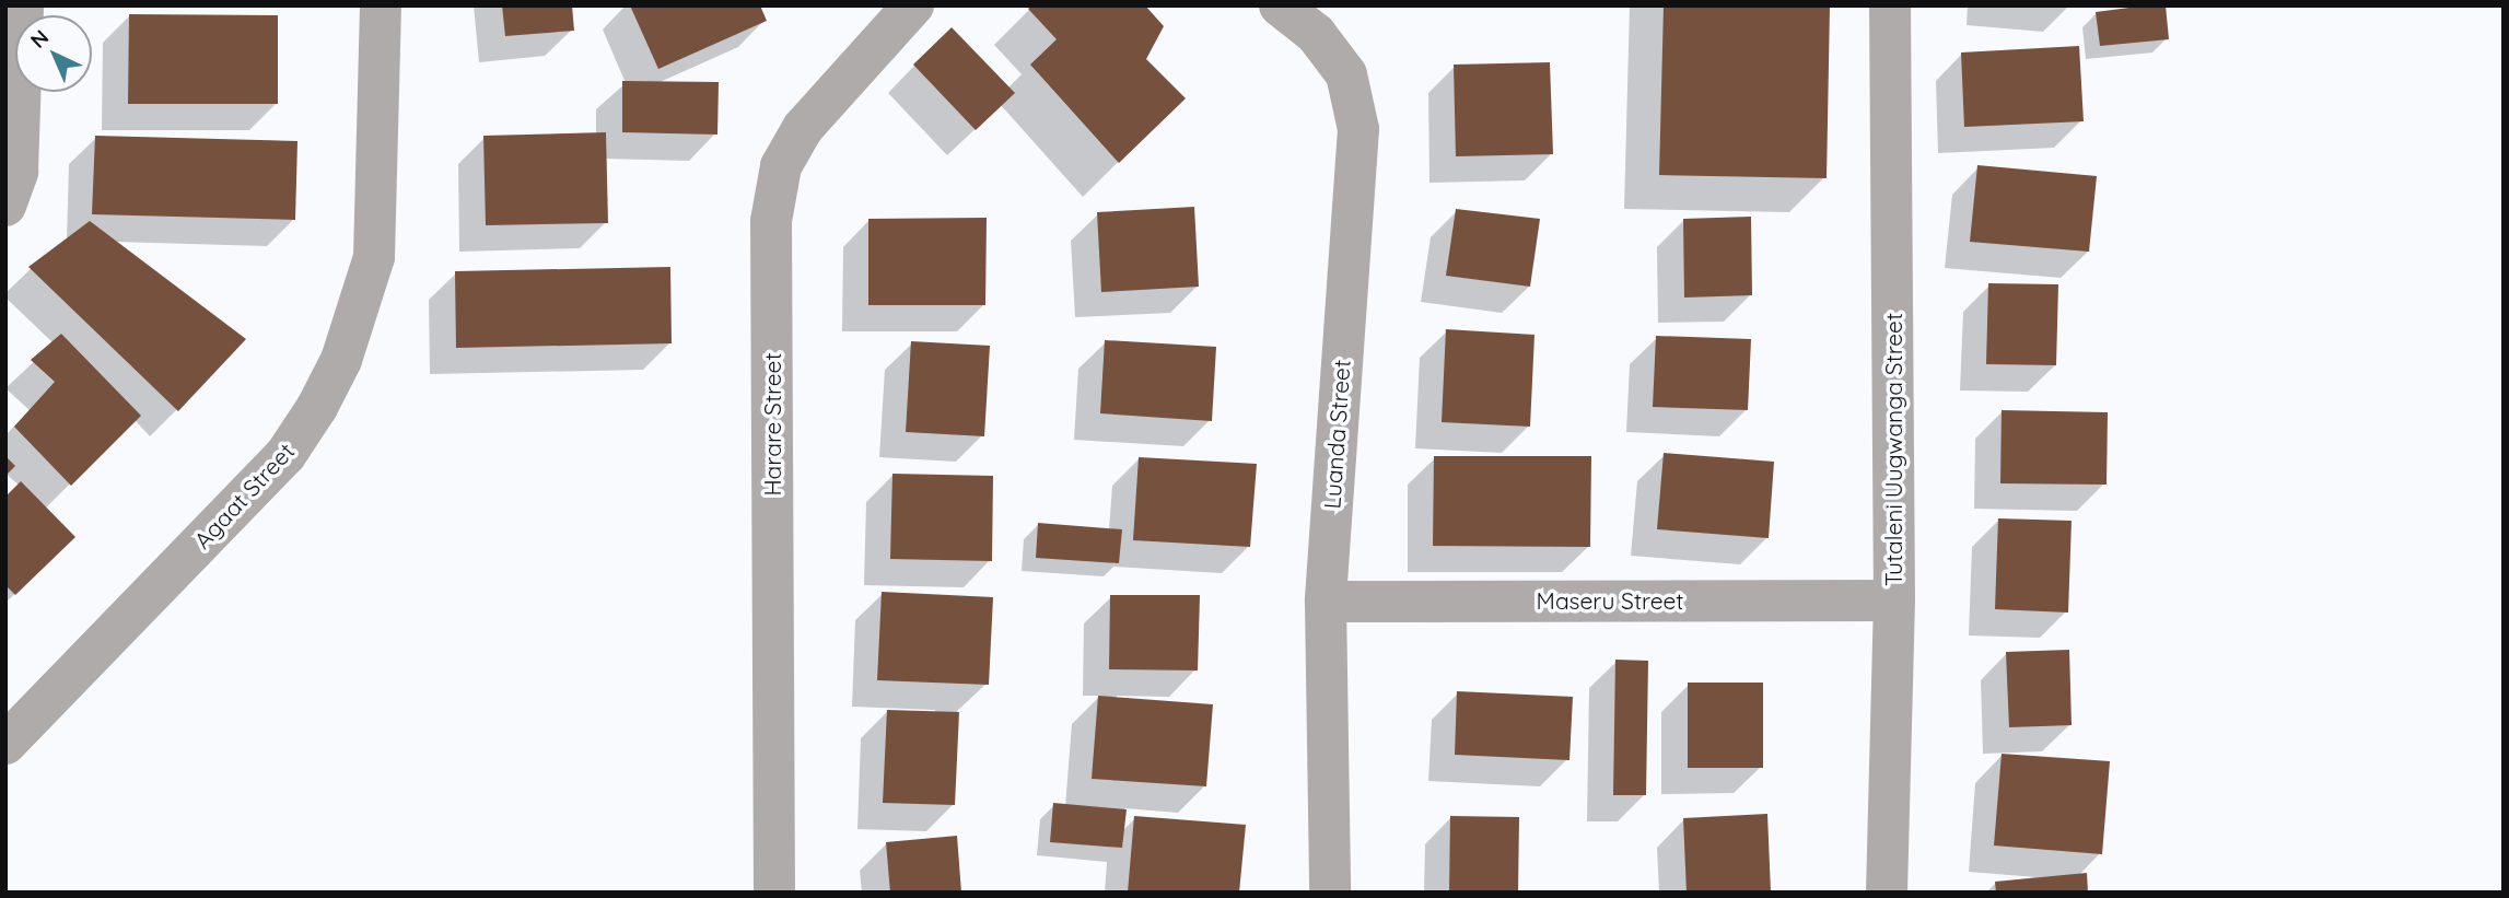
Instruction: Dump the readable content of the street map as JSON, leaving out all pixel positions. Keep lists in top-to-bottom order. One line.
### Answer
{"streets":{"street":["Harare Street","Luanda Street","Tutaleni Uugwanga Street","Agaat Street","Maseru Street"]},"crossings":[["Luanda Street","Maseru Street"],["Tutaleni Uugwanga Street","Maseru Street"]],"north":"top left"}
